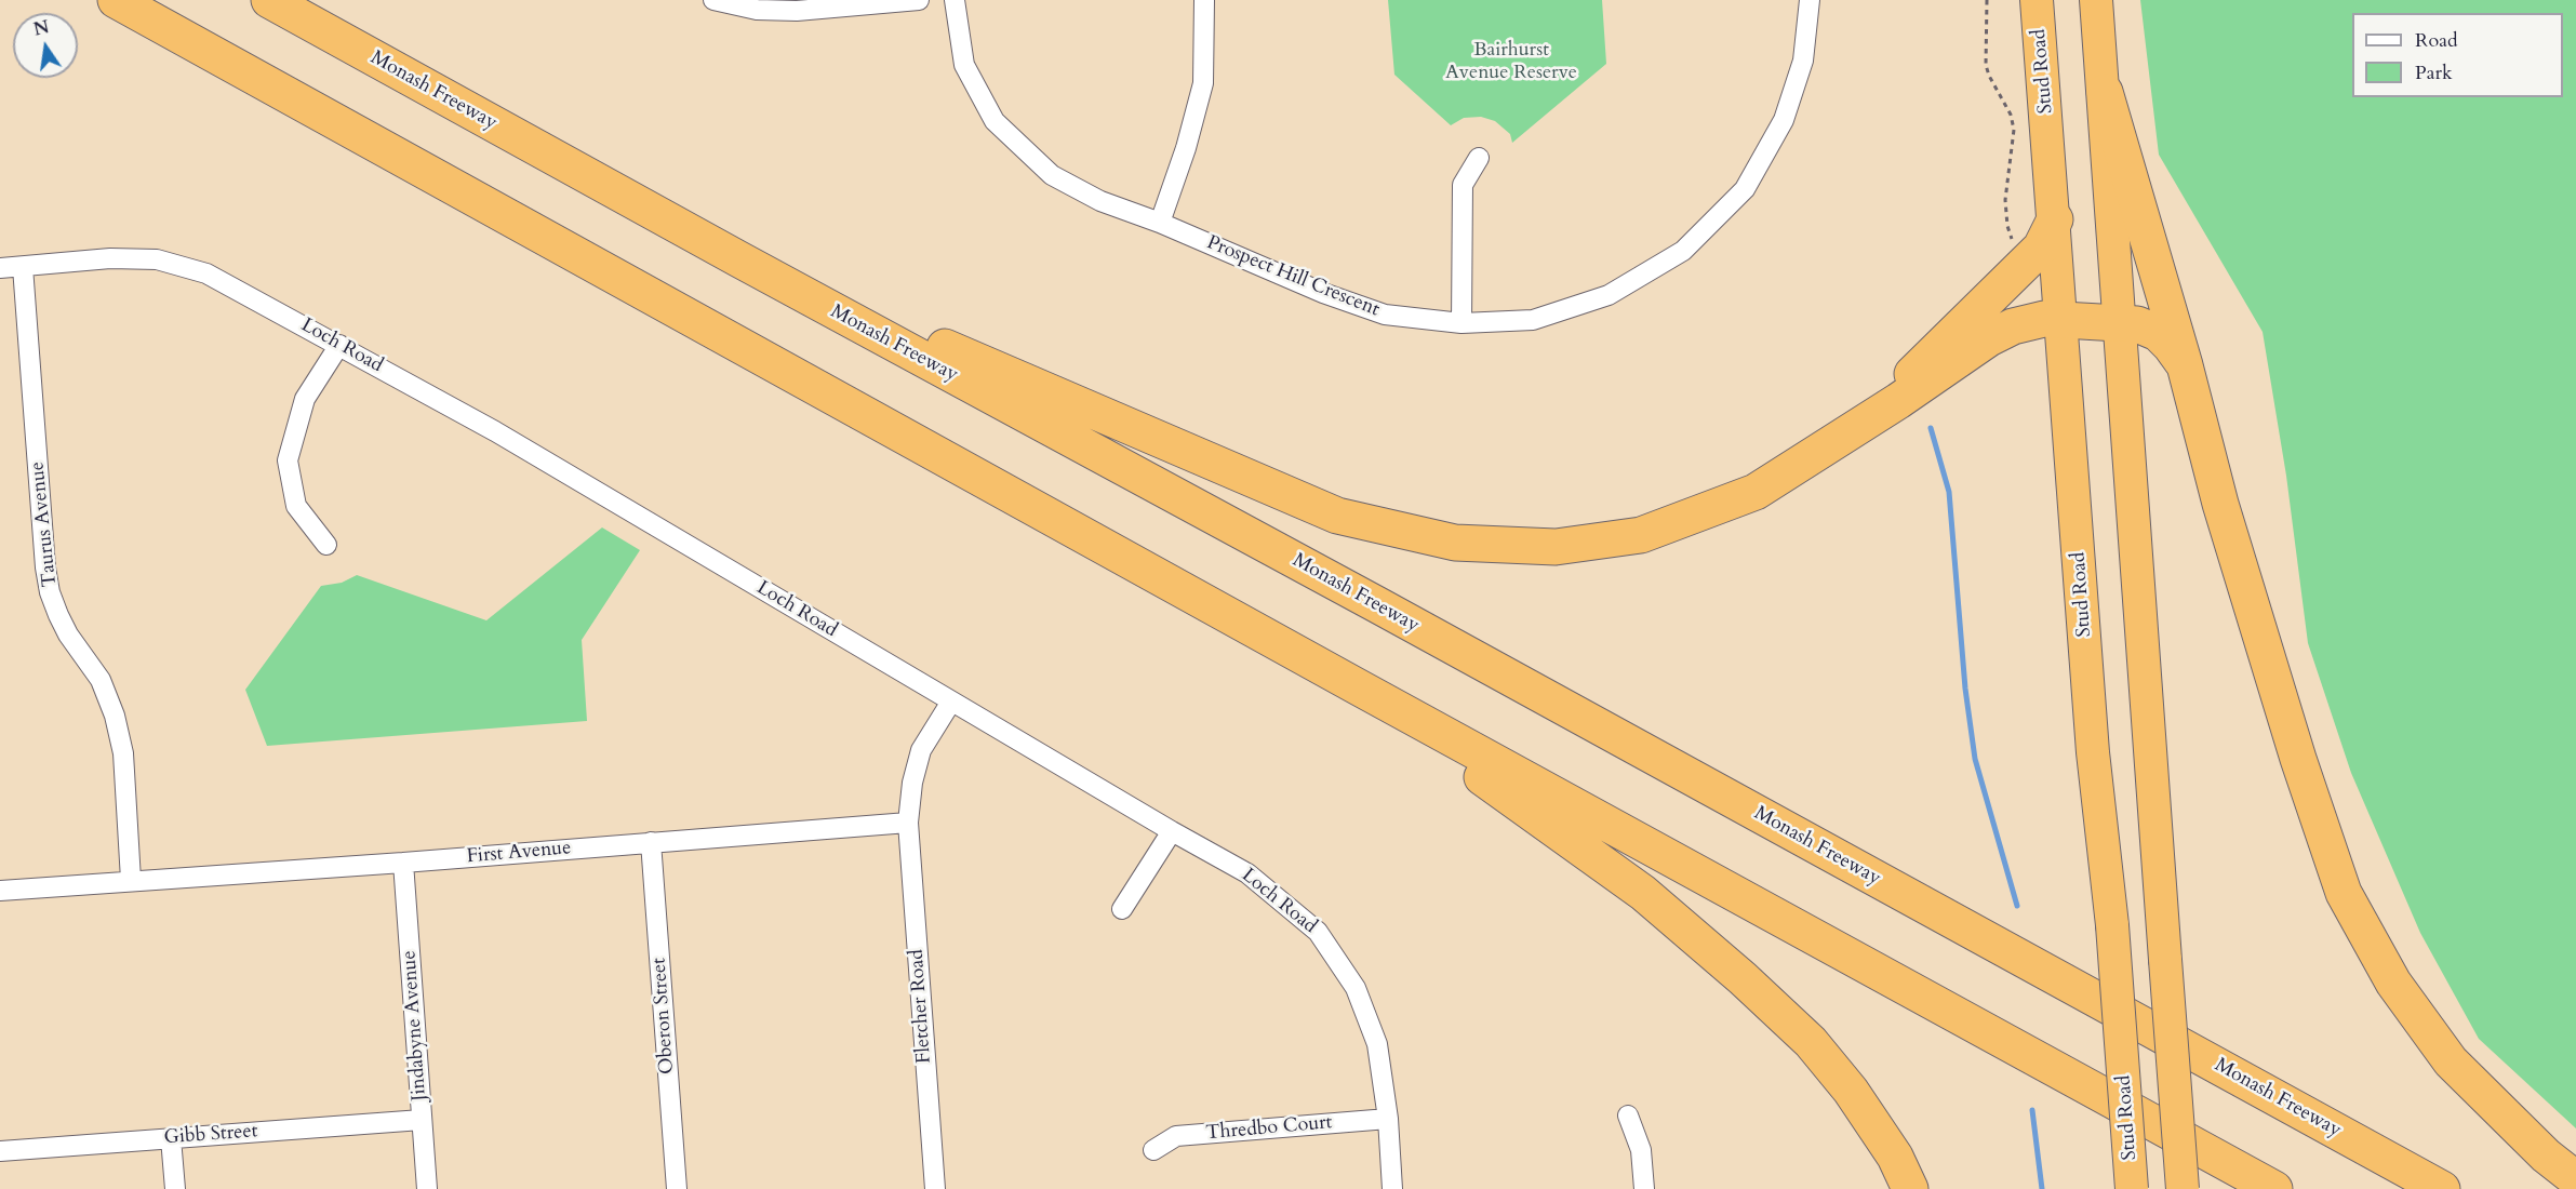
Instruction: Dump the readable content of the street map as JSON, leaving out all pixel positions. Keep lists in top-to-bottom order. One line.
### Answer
{"streets":{"highway":["Stud Road","Monash Freeway"],"street":["Prospect Hill Crescent","Loch Road","Taurus Avenue","First Avenue","Fletcher Road","Oberon Street","Jindabyne Avenue","Thredbo Court","Gibb Street"]},"crossings":[["Loch Road","Taurus Avenue"],["Loch Road","Thredbo Court"],["Taurus Avenue","First Avenue"],["First Avenue","Fletcher Road"],["First Avenue","Oberon Street"],["First Avenue","Jindabyne Avenue"],["Jindabyne Avenue","Gibb Street"]],"parks":["Bairhurst Avenue Reserve"],"legend":["Road","Park"],"north":"top"}
